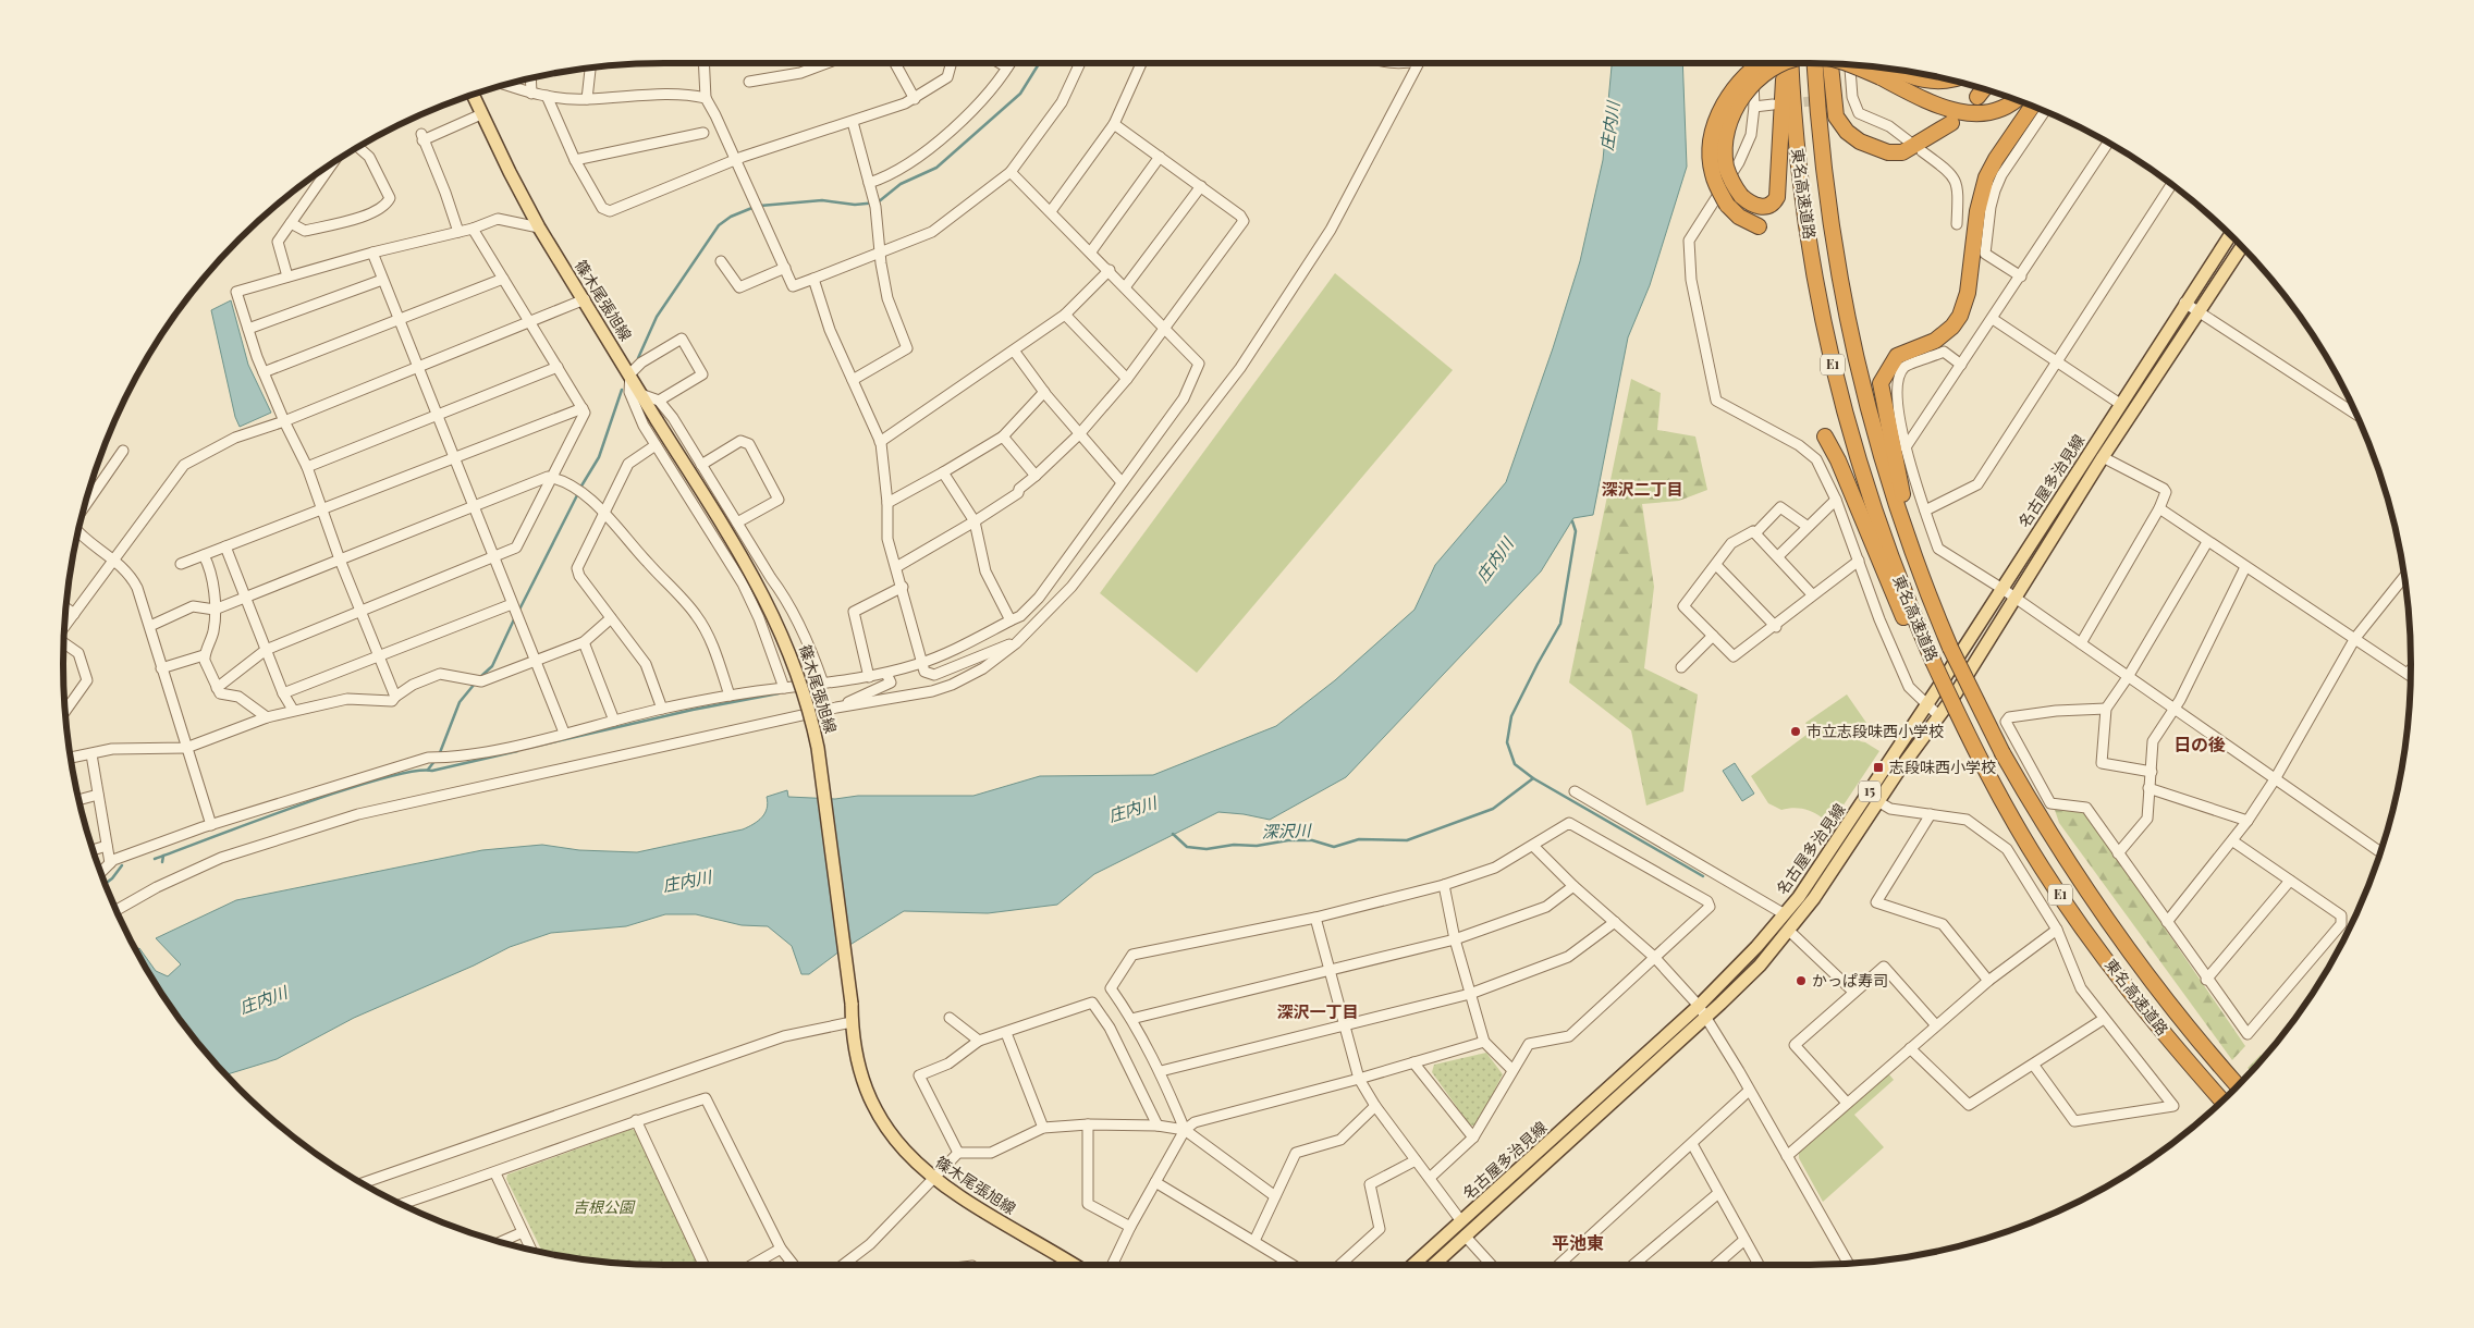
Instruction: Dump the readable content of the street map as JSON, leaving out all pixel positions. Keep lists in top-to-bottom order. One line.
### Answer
{"streets":{"highway":["東名高速道路","E1"],"main road":["篠木尾張旭線","名古屋多治見線","15"]},"districts":["深沢二丁目","日の後","深沢一丁目","平池東"],"water":["庄内川","深沢川"],"parks":["吉根公園"],"places":{"other":["市立志段味西小学校","かっぱ寿司"],"transit":["志段味西小学校"]}}
